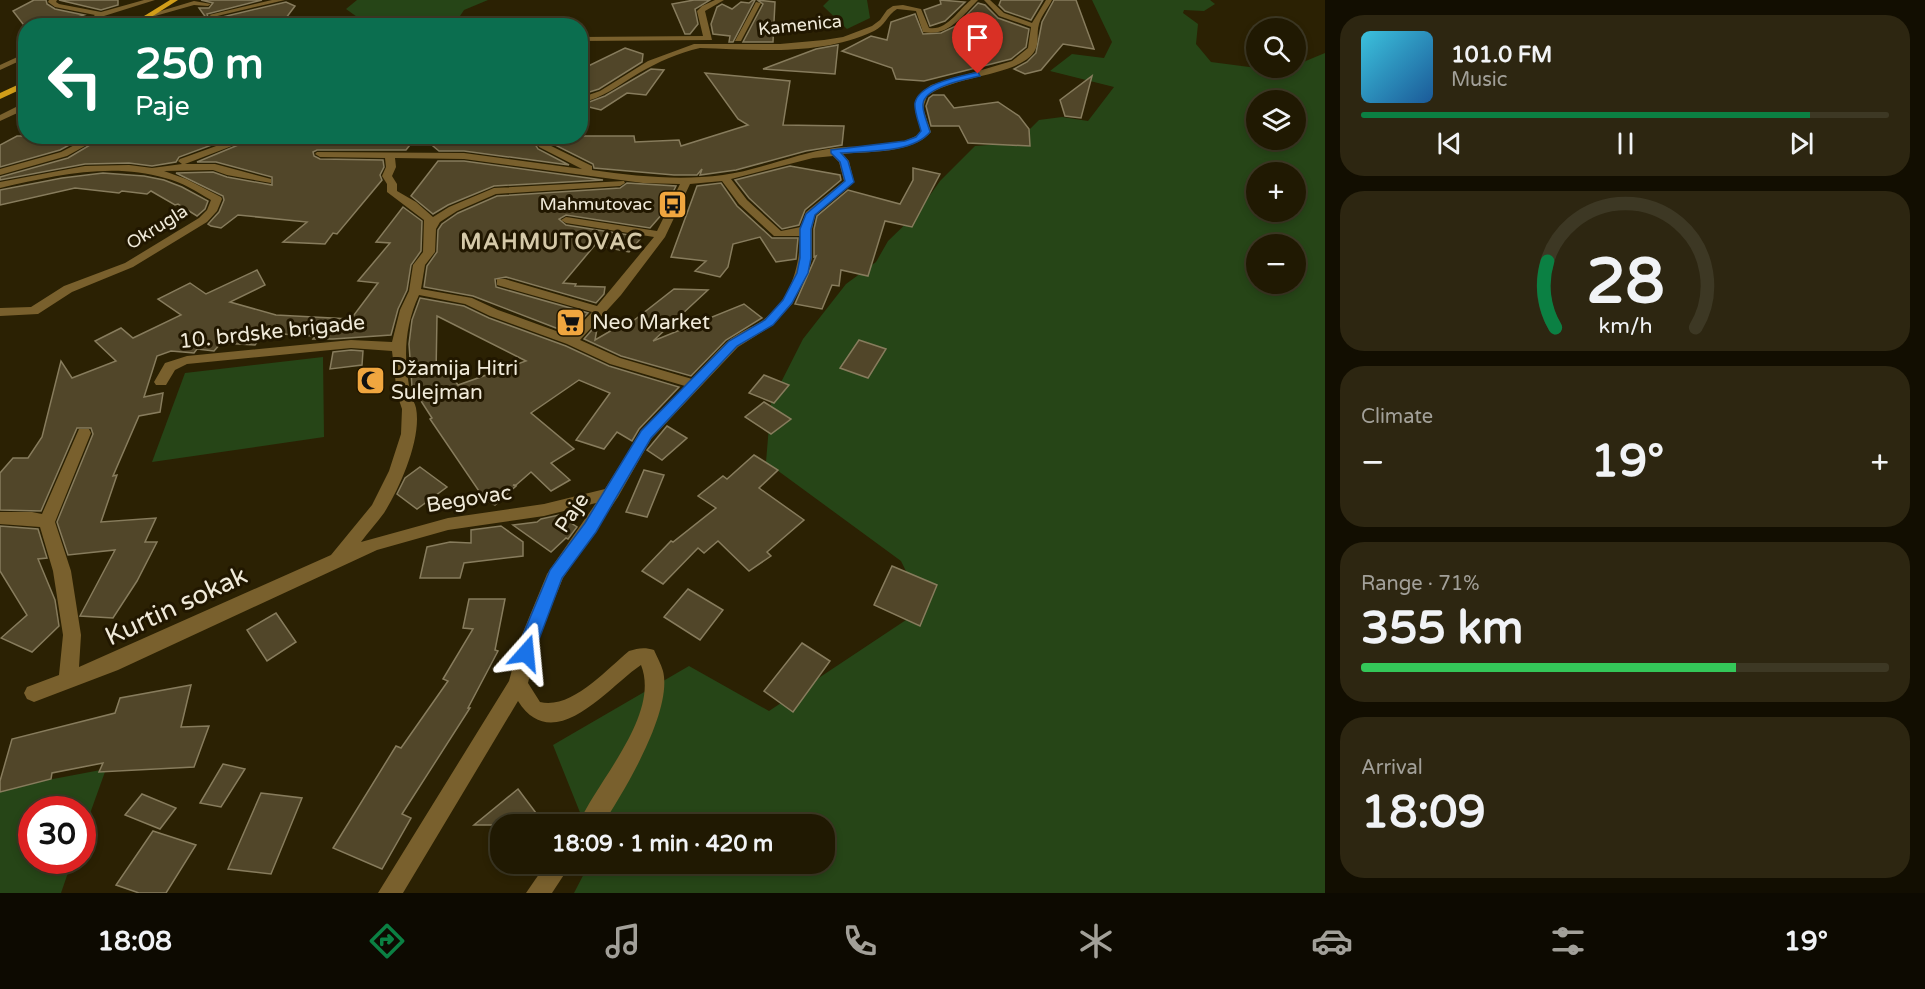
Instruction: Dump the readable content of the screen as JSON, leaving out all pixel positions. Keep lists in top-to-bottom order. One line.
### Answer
{"streets":{"street":["Kamenica","Okrugla","10. brdske brigade","Begovac","Paje","Kurtin sokak"]},"crossings":[["Begovac","Paje"],["Begovac","Kurtin sokak"]],"districts":["MAHMUTOVAC"],"places":{"bus stop":["Mahmutovac"],"supermarket":["Neo Market"],"mosque":["Džamija Hitri Sulejman"]},"page":{"map_buttons":["+","−"],"turn":["250 m","Paje"],"song":["101.0 FM","Music"],"tile":["Climate",["Range · 71%","355 km"],["Arrival","18:09"]],"heat":["−","19°","+"],"limit":"30","trip":"18:09 · 1 min · 420 m","tabs":["18:08","19°"],"gauge":["28","km/h"]}}
